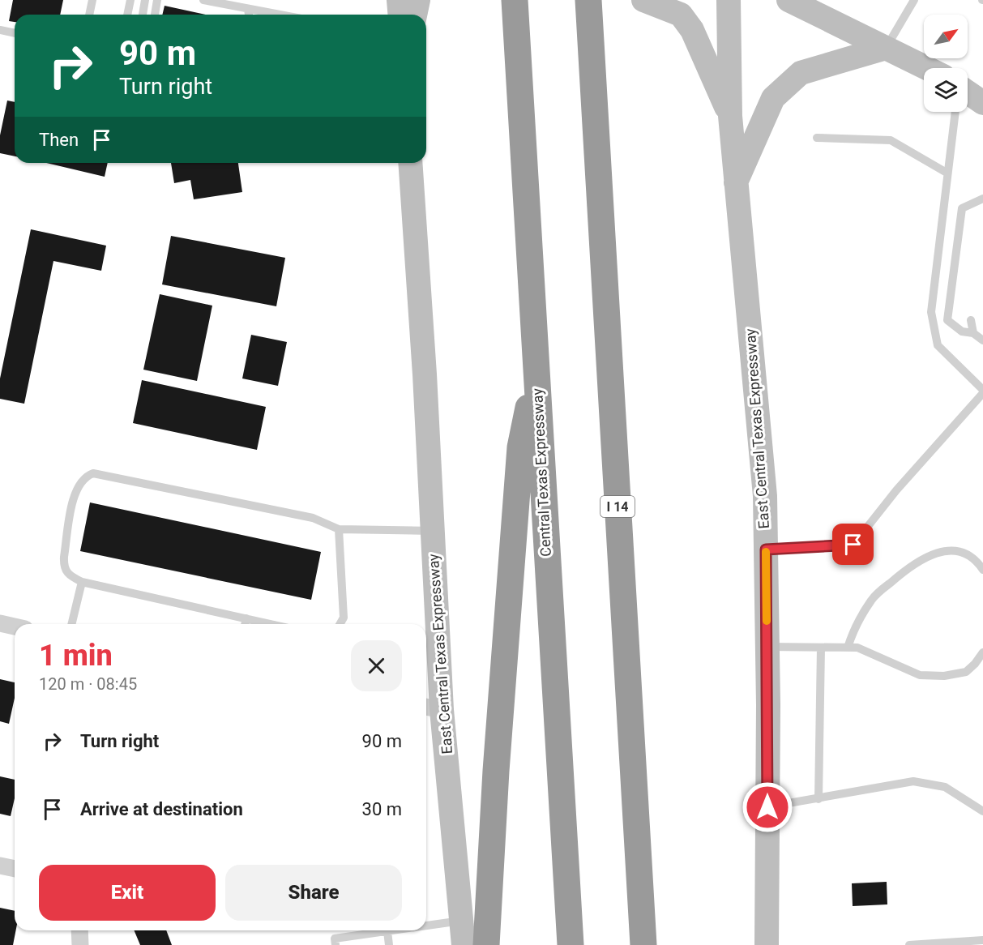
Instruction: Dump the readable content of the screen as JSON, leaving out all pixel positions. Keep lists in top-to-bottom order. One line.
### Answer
{"streets":{"highway":["Central Texas Expressway","I 14"],"main road":["East Central Texas Expressway"]},"north":"top right","page":{"turn":["90 m","Turn right"],"then":"Then","heading":["1 min","120 m · 08:45"],"list":[{"name":"Turn right","value":"90 m"},{"name":"Arrive at destination","value":"30 m"}],"buttons":["Exit","Share"]}}
